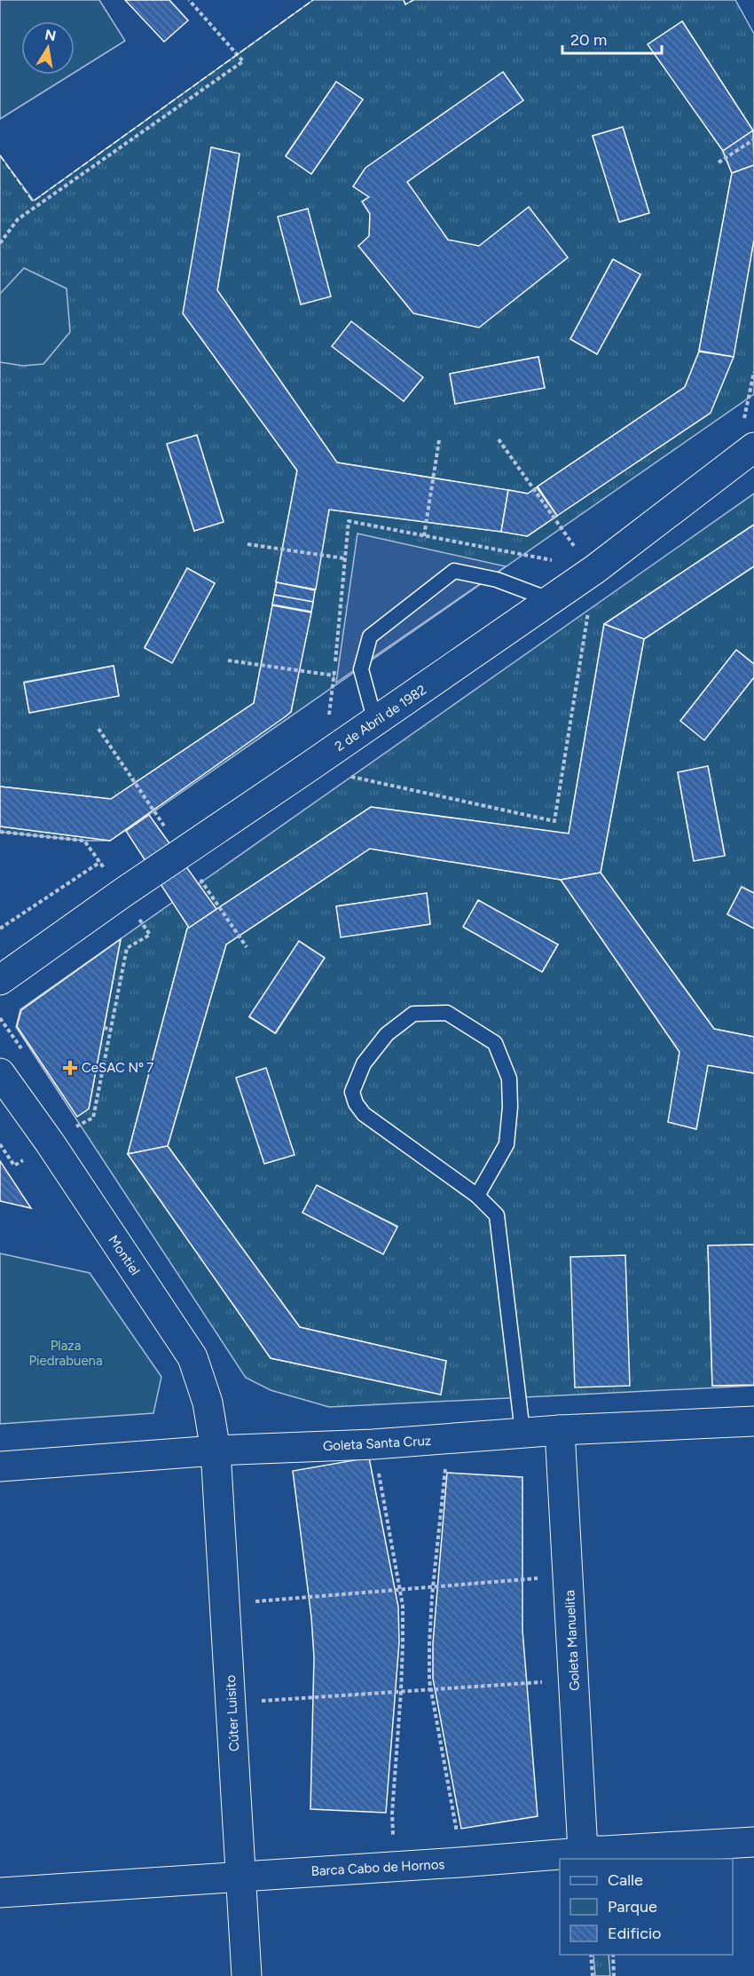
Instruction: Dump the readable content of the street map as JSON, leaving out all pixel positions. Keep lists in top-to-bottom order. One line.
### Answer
{"streets":{"street":["2 de Abril de 1982","Montiel","Goleta Santa Cruz","Goleta Manuelita","Cúter Luisito","Barca Cabo de Hornos"]},"crossings":[["Montiel","Goleta Santa Cruz"],["Montiel","Cúter Luisito"],["Goleta Santa Cruz","Goleta Manuelita"],["Goleta Santa Cruz","Cúter Luisito"],["Goleta Manuelita","Barca Cabo de Hornos"],["Cúter Luisito","Barca Cabo de Hornos"]],"parks":["Plaza Piedrabuena"],"places":{"health":["CeSAC Nº 7"]},"legend":["Calle","Parque","Edificio"],"scale_bar":"20 m","north":"top"}
